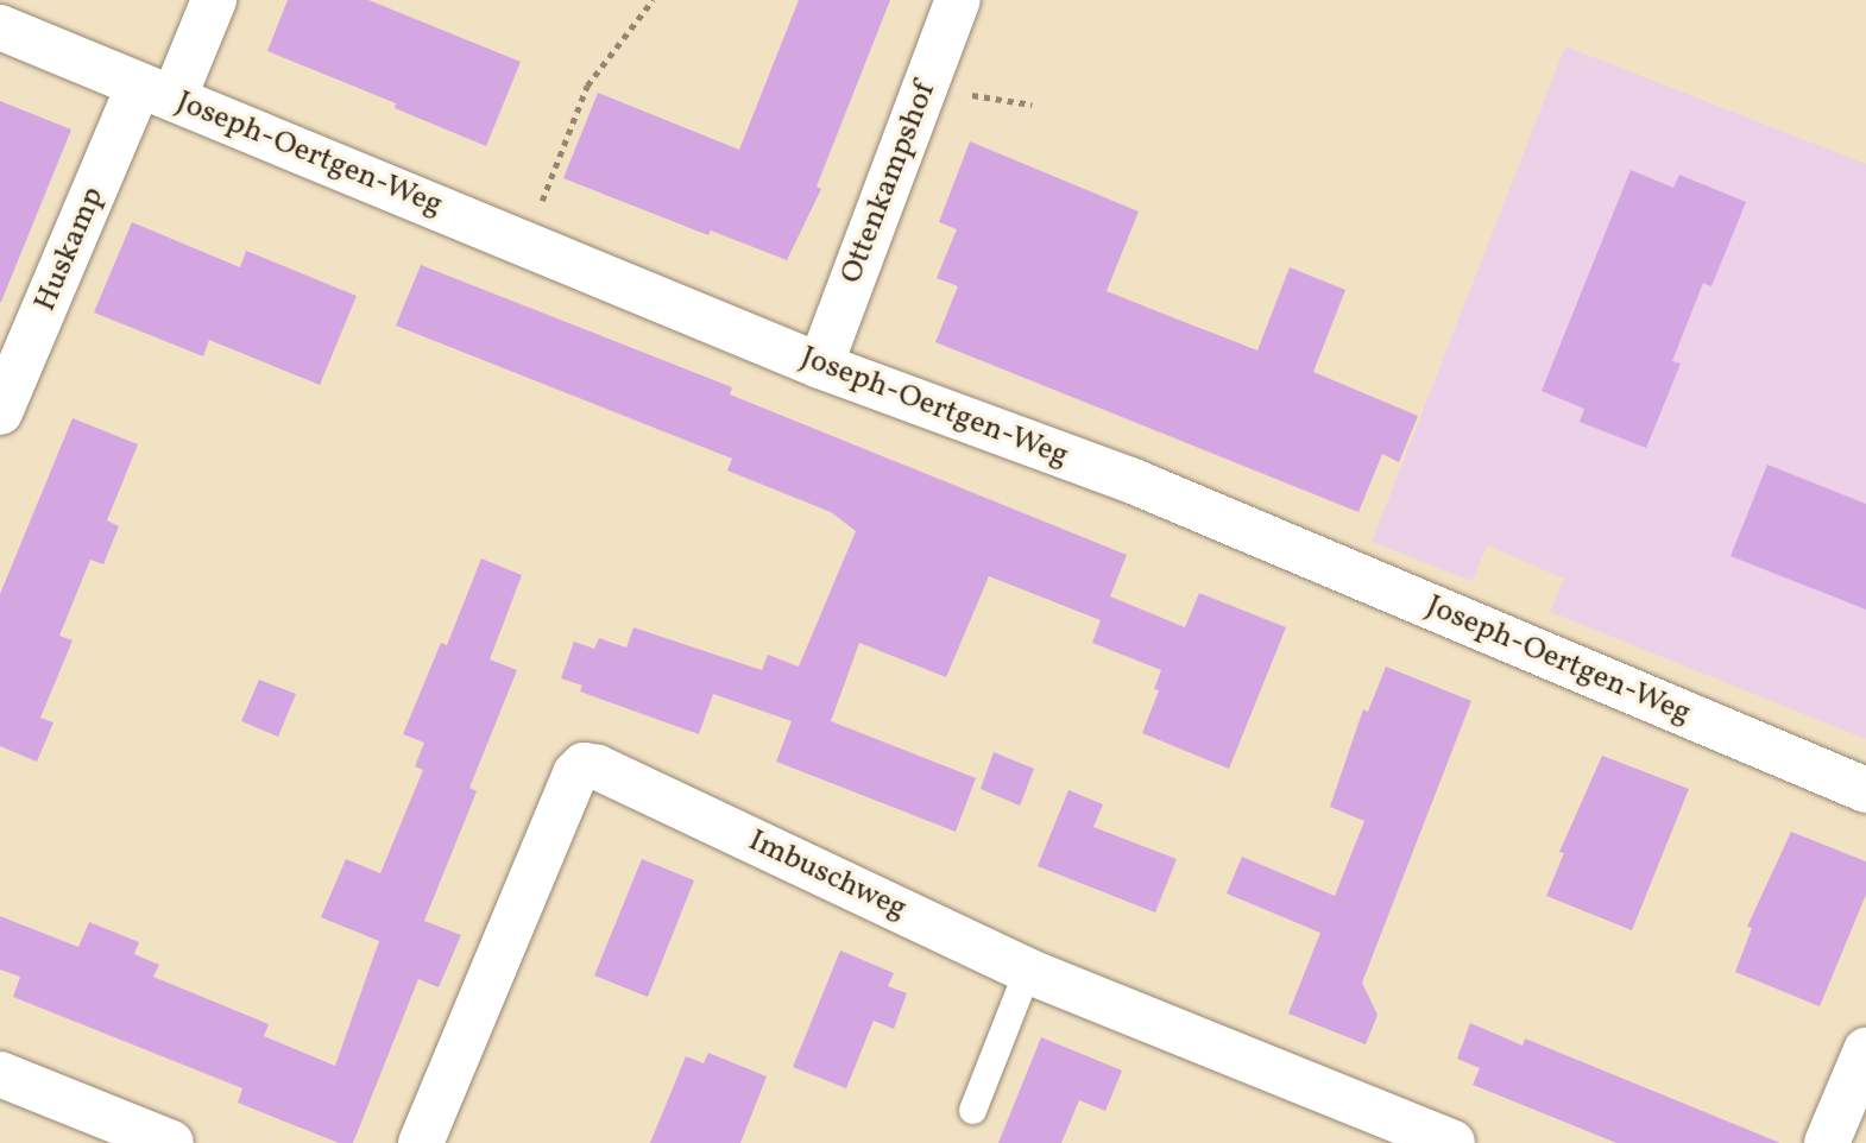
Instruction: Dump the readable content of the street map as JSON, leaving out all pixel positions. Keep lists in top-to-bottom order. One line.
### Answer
{"streets":{"street":["Joseph-Oertgen-Weg","Ottenkampshof","Huskamp","Imbuschweg"]},"crossings":[["Joseph-Oertgen-Weg","Ottenkampshof"],["Joseph-Oertgen-Weg","Huskamp"]]}
